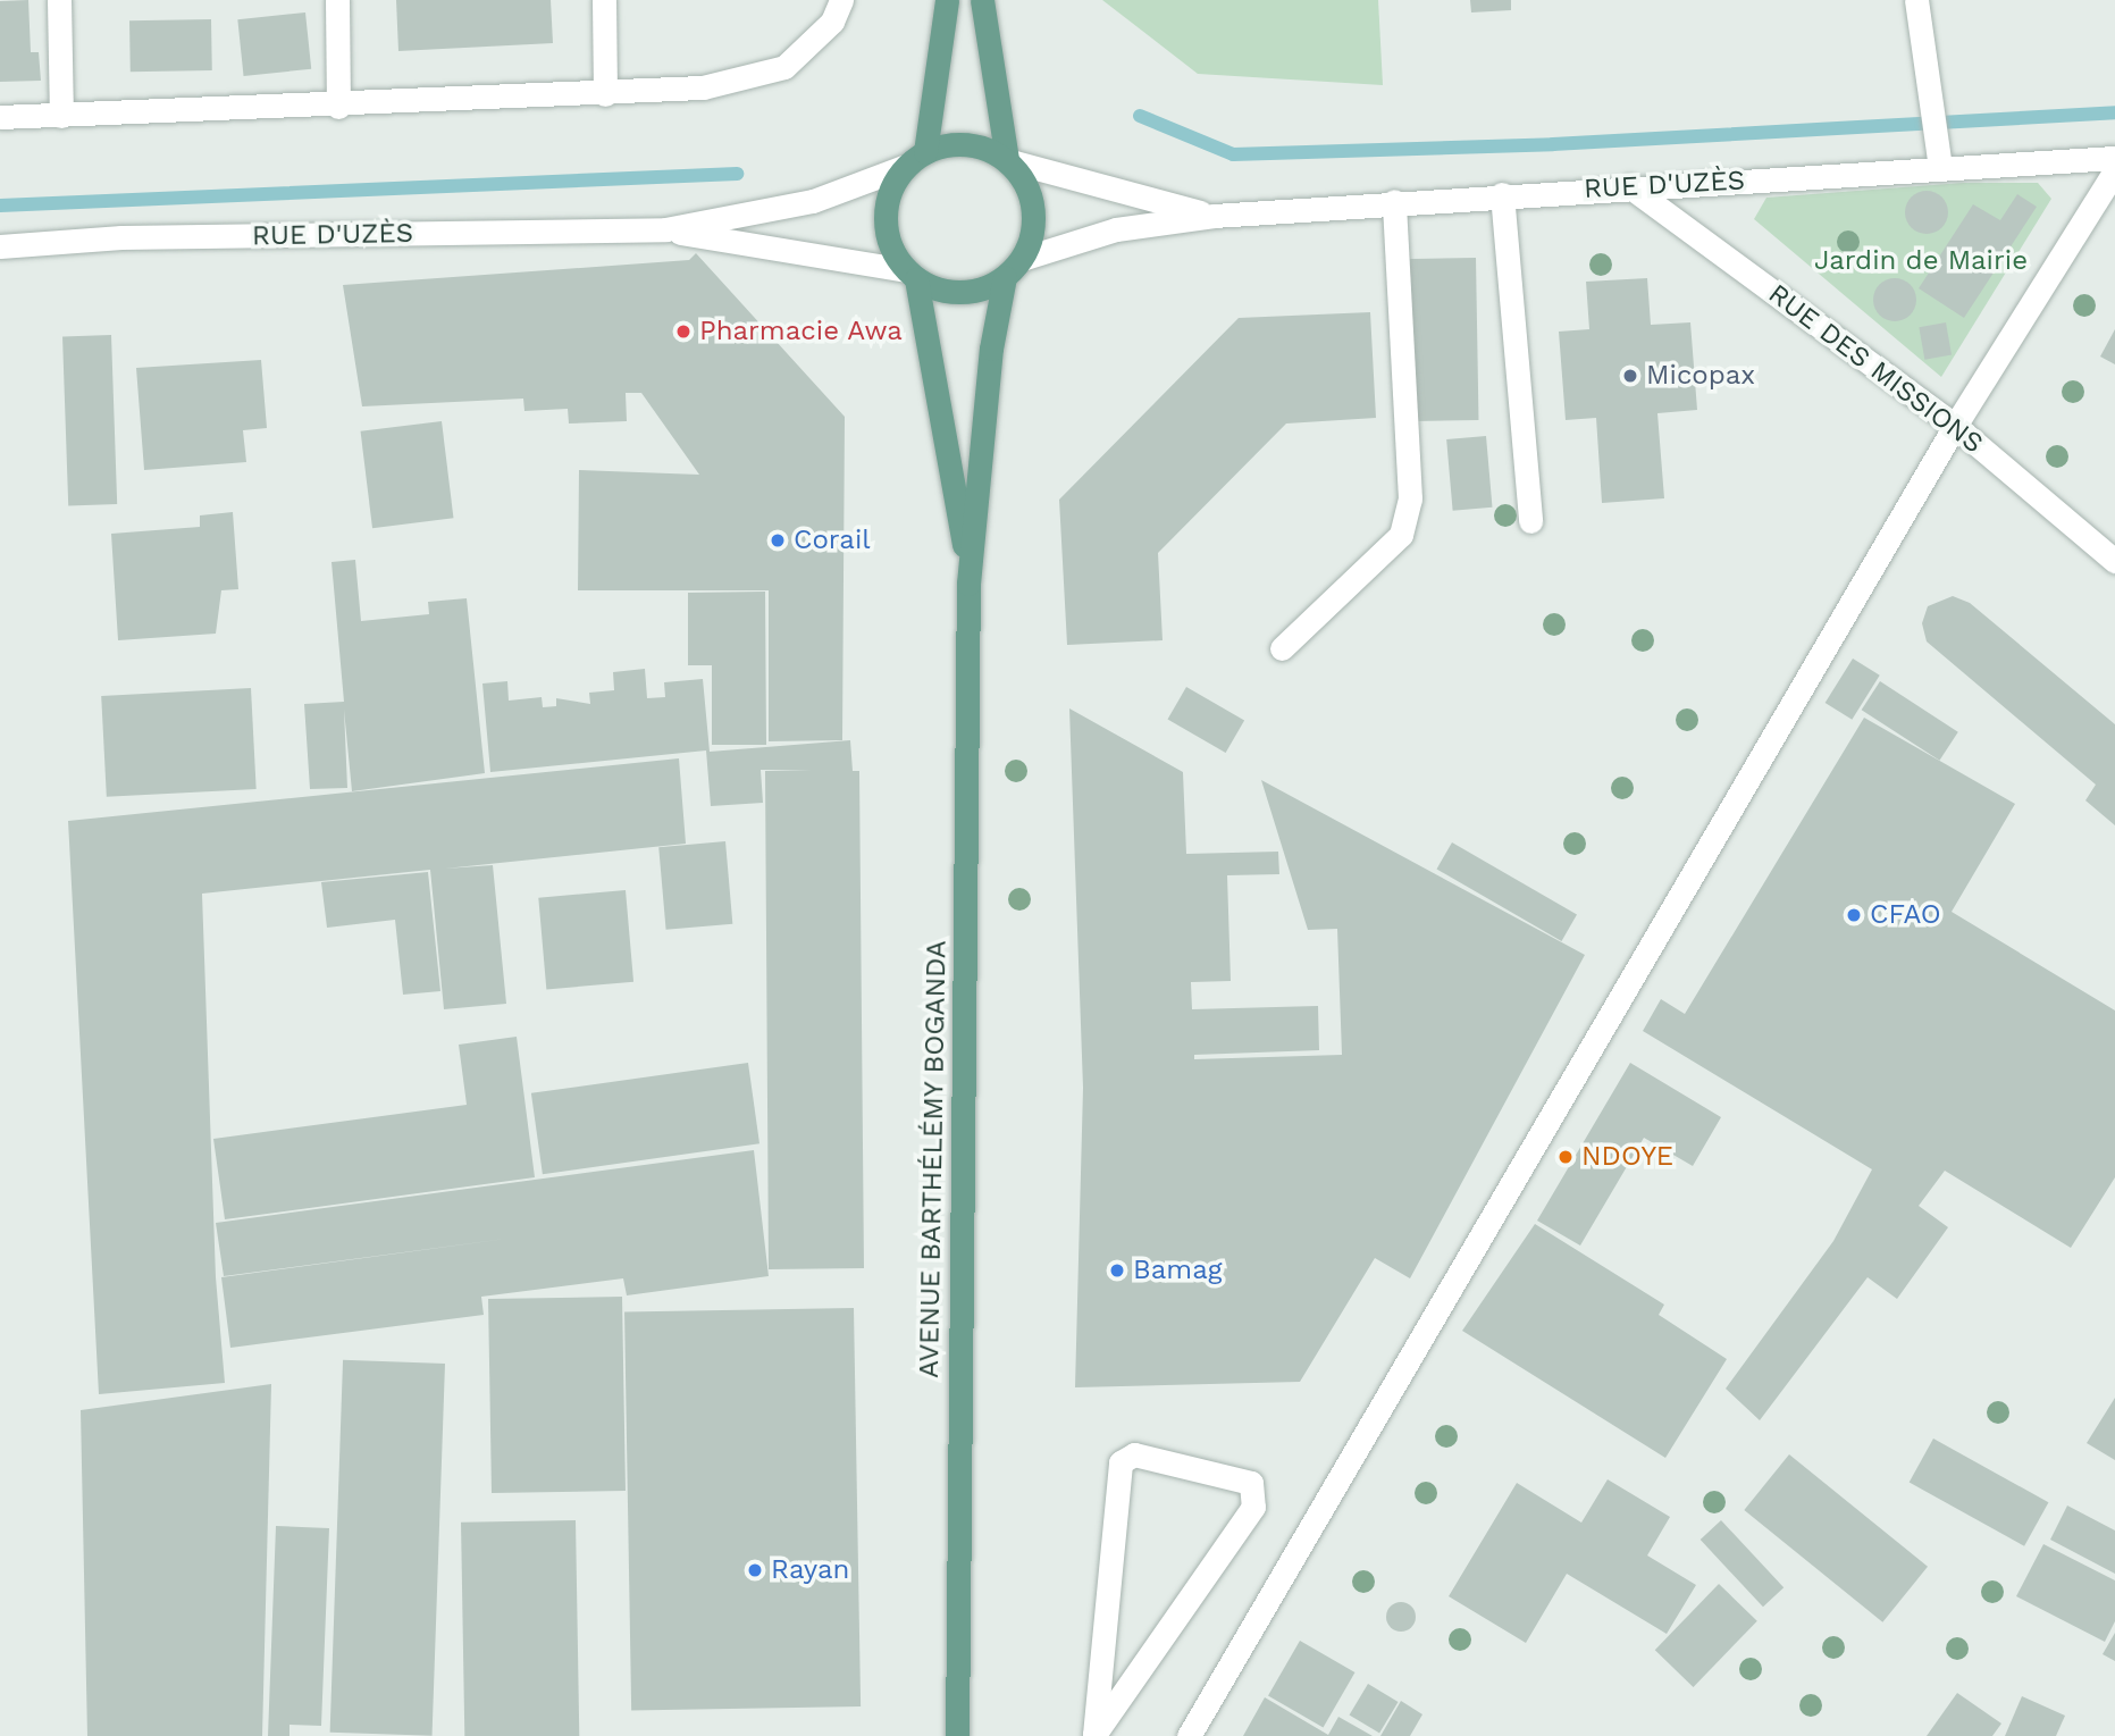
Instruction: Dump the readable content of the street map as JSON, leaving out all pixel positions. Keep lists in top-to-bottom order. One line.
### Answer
{"streets":{"main road":["AVENUE BARTHÉLÉMY BOGANDA"],"street":["RUE D'UZÈS","RUE DES MISSIONS"]},"crossings":[["RUE D'UZÈS","RUE DES MISSIONS"],["RUE D'UZÈS","AVENUE BARTHÉLÉMY BOGANDA"]],"parks":["Jardin de Mairie"],"places":["Pharmacie Awa","Micopax","Corail","CFAO","NDOYE","Bamag","Rayan"]}
